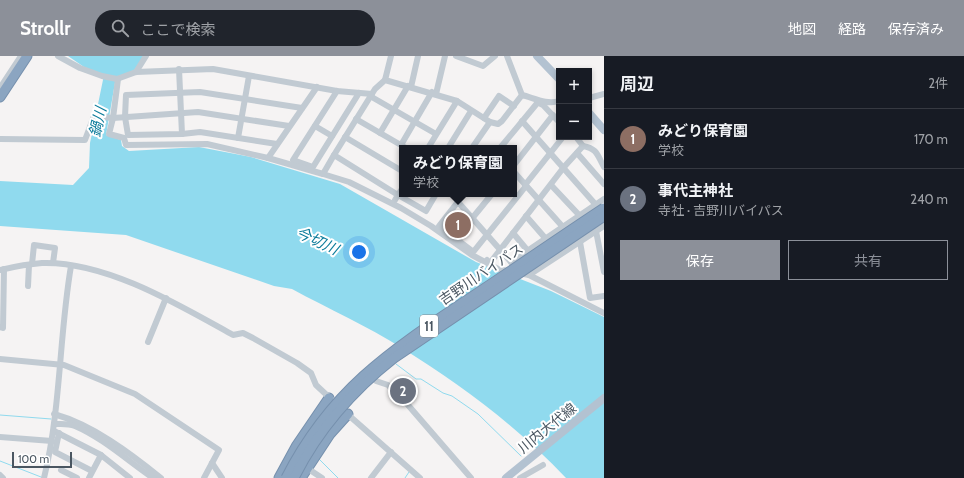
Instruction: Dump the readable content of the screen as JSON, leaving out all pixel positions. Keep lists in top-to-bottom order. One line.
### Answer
{"streets":{"highway":["吉野川バイパス","11"],"main road":["川内大代線"]},"water":["鍋川","今切川"],"scale_bar":"100 m","page":{"header":"Strollr","search":"ここで検索","nav":["地図","経路","保存済み"],"heading":["周辺","2件"],"map_buttons":["+","−"],"list":[{"mark":"1","name":"みどり保育園","note":"学校","value":"170 m"},{"mark":"2","name":"事代主神社","note":"寺社 · 吉野川バイパス","value":"240 m"}],"popup":["みどり保育園","学校"],"pins":["1","2"],"buttons":["保存","共有"],"scale":"100 m"}}
